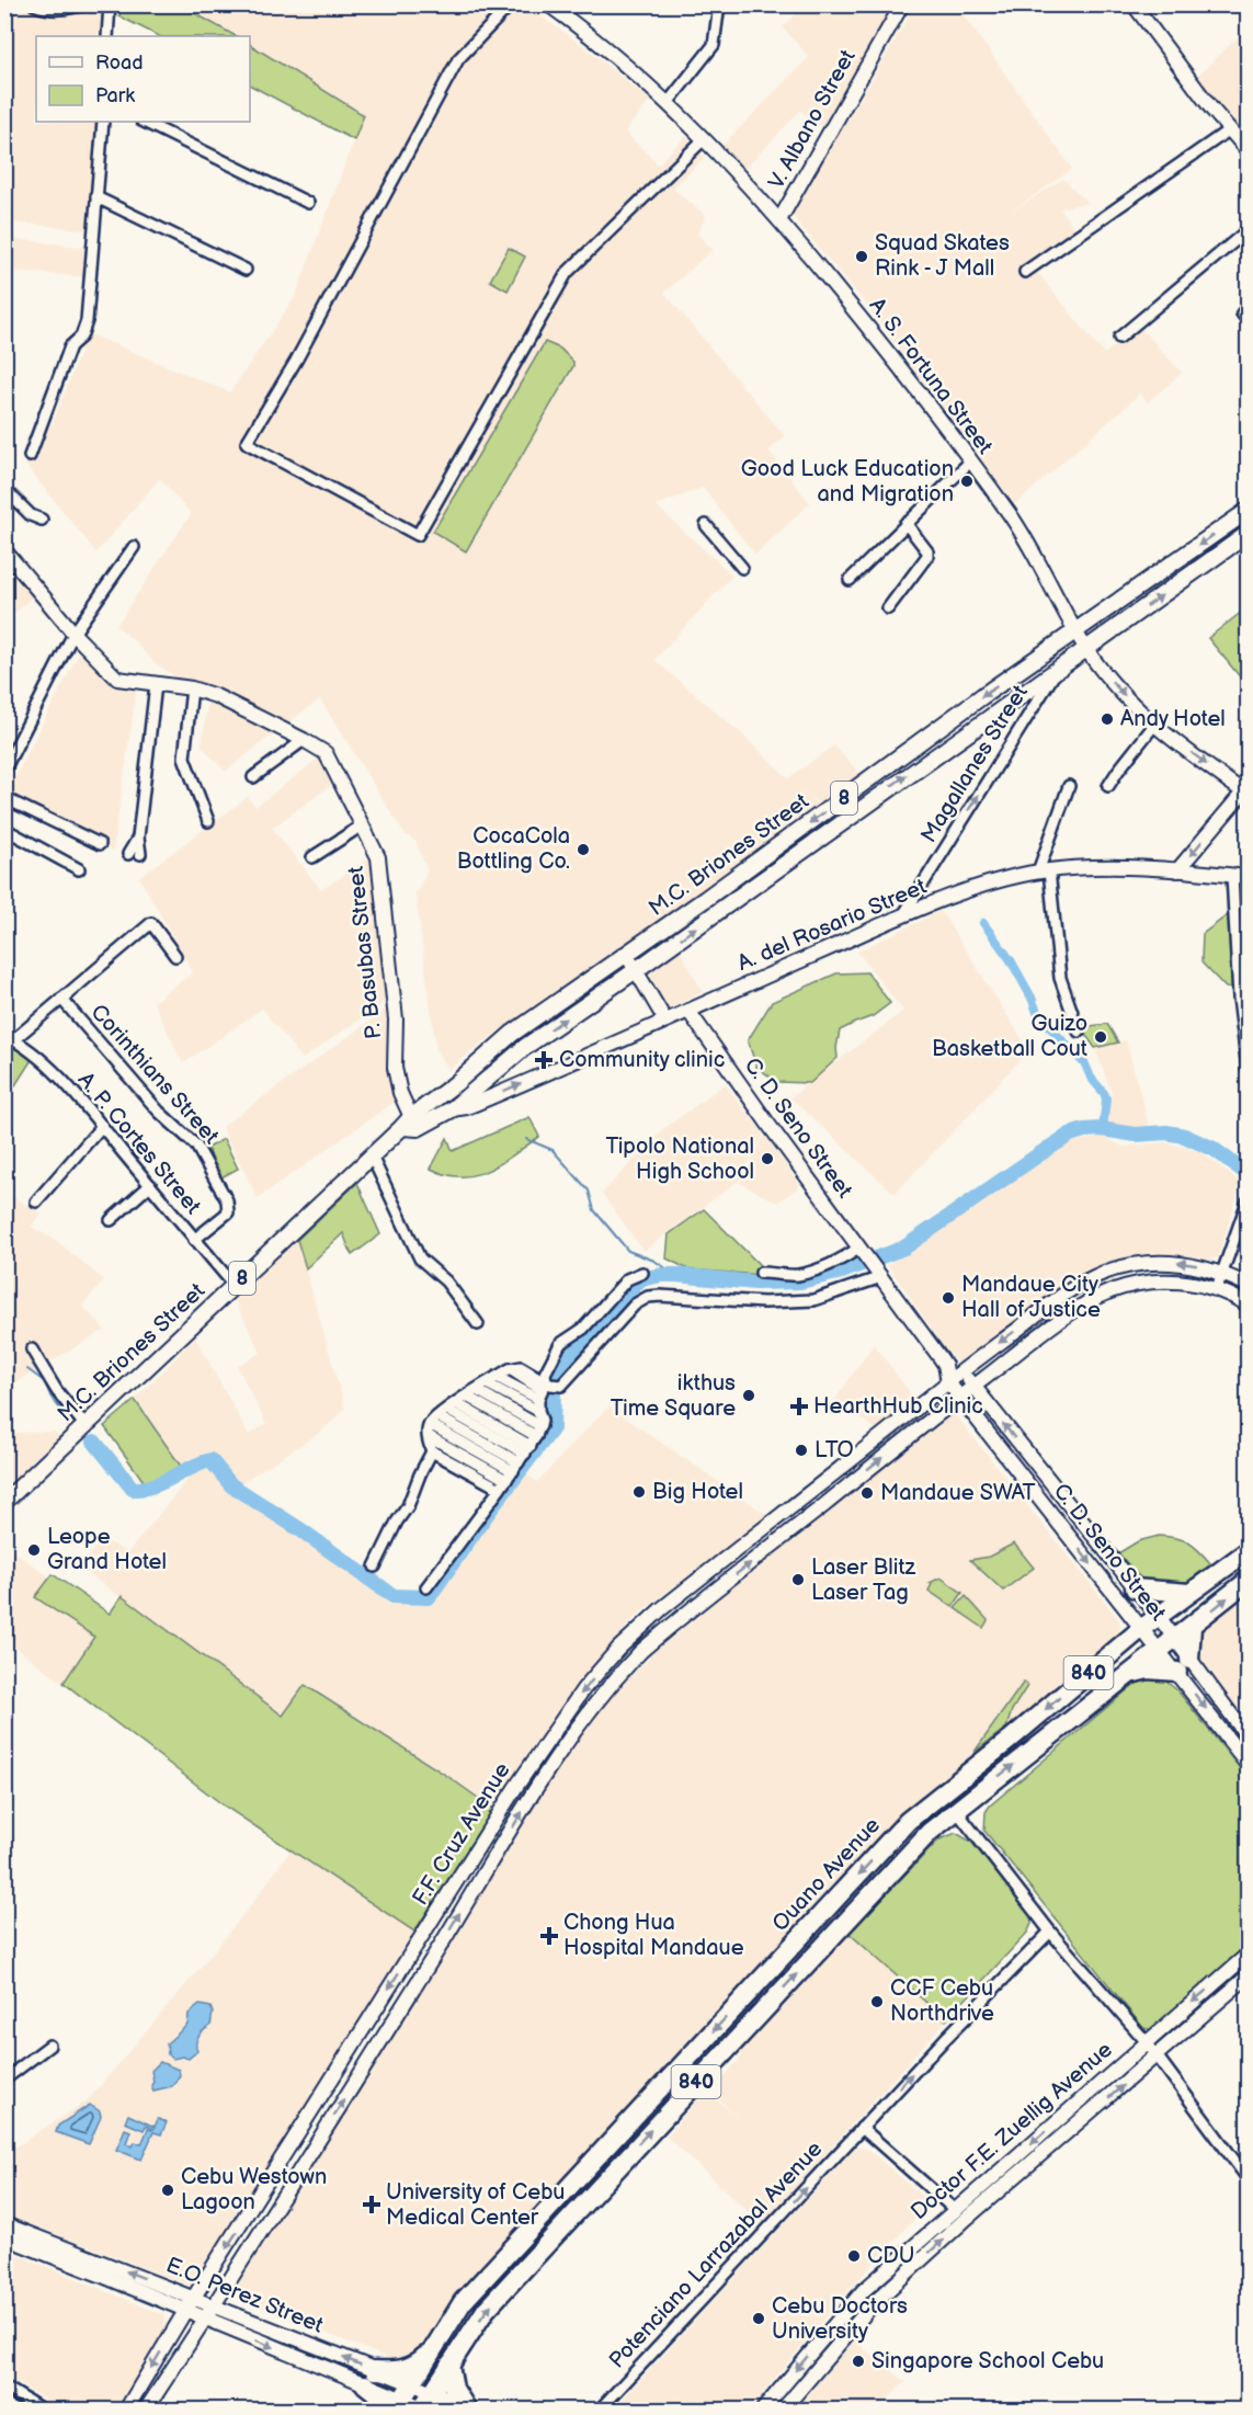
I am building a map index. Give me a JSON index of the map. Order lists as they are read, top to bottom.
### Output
{
  "streets": {
    "highway": ["840", "Ouano Avenue"],
    "main road": ["8", "M.C. Briones Street"],
    "street": [
      "V. Albano Street",
      "A. S. Fortuna Street",
      "Magallanes Street",
      "A. del Rosario Street",
      "P. Basubas Street",
      "Corinthians Street",
      "C. D. Seno Street",
      "A. P. Cortes Street",
      "F.F. Cruz Avenue",
      "Doctor F.E. Zuellig Avenue",
      "Potenciano Larrazabal Avenue",
      "E.O. Perez Street"
    ]
  },
  "crossings": [
    ["V. Albano Street", "A. S. Fortuna Street"],
    ["A. S. Fortuna Street", "M.C. Briones Street"],
    ["Magallanes Street", "M.C. Briones Street"],
    ["Magallanes Street", "A. del Rosario Street"],
    ["M.C. Briones Street", "A. del Rosario Street"],
    ["M.C. Briones Street", "P. Basubas Street"],
    ["M.C. Briones Street", "A. P. Cortes Street"],
    ["A. del Rosario Street", "C. D. Seno Street"],
    ["Corinthians Street", "A. P. Cortes Street"],
    ["C. D. Seno Street", "840"],
    ["C. D. Seno Street", "F.F. Cruz Avenue"],
    ["C. D. Seno Street", "Ouano Avenue"],
    ["840", "E.O. Perez Street"],
    ["F.F. Cruz Avenue", "E.O. Perez Street"],
    ["Ouano Avenue", "E.O. Perez Street"]
  ],
  "one_way": ["Magallanes Street", "Potenciano Larrazabal Avenue"],
  "places": {
    "other": [
      "Squad Skates Rink - J Mall",
      "Good Luck Education and Migration",
      "Andy Hotel",
      "CocaCola Bottling Co.",
      "Guizo Basketball Cout",
      "Tipolo National High School",
      "Mandaue City Hall of Justice",
      "ikthus Time Square",
      "LTO",
      "Big Hotel",
      "Mandaue SWAT",
      "Leope Grand Hotel",
      "Laser Blitz Laser Tag",
      "CCF Cebu Northdrive",
      "Cebu Westown Lagoon",
      "CDU",
      "Cebu Doctors University",
      "Singapore School Cebu"
    ],
    "health": [
      "Community clinic",
      "HearthHub Clinic",
      "Chong Hua Hospital Mandaue",
      "University of Cebu Medical Center"
    ]
  },
  "legend": ["Road", "Park"]
}
